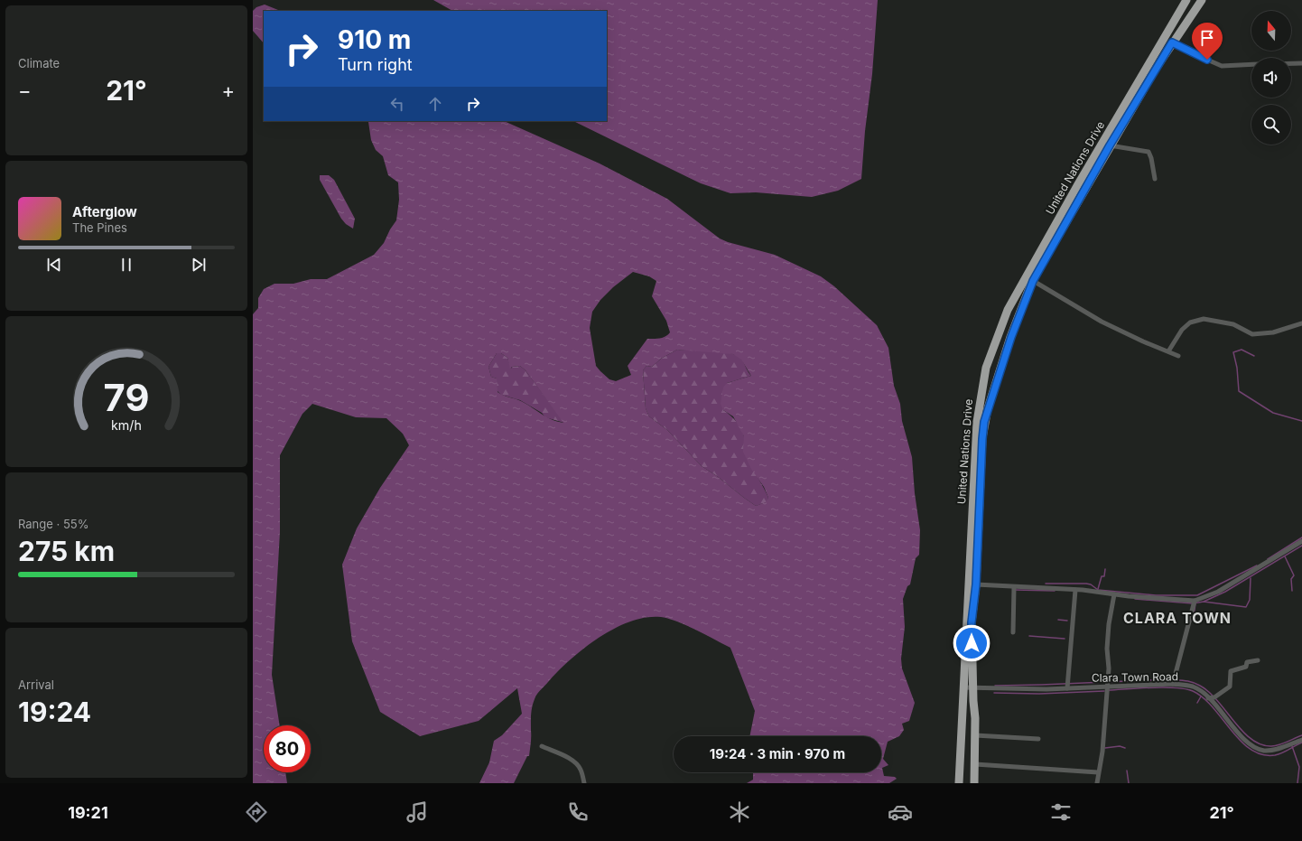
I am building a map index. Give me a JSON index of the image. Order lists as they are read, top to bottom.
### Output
{
  "streets": {
    "highway": ["United Nations Drive"],
    "street": ["Clara Town Road"]
  },
  "crossings": [
    ["United Nations Drive", "Clara Town Road"]
  ],
  "districts": ["CLARA TOWN"],
  "north": "top",
  "page": {
    "tile": [
      "Climate",
      ["Range · 55%", "275 km"],
      ["Arrival", "19:24"]
    ],
    "turn": ["910 m", "Turn right"],
    "heat": ["−", "21°", "+"],
    "song": ["Afterglow", "The Pines"],
    "limit": "80",
    "trip": "19:24 · 3 min · 970 m",
    "tabs": ["19:21", "21°"],
    "gauge": ["79", "km/h"]
  }
}
